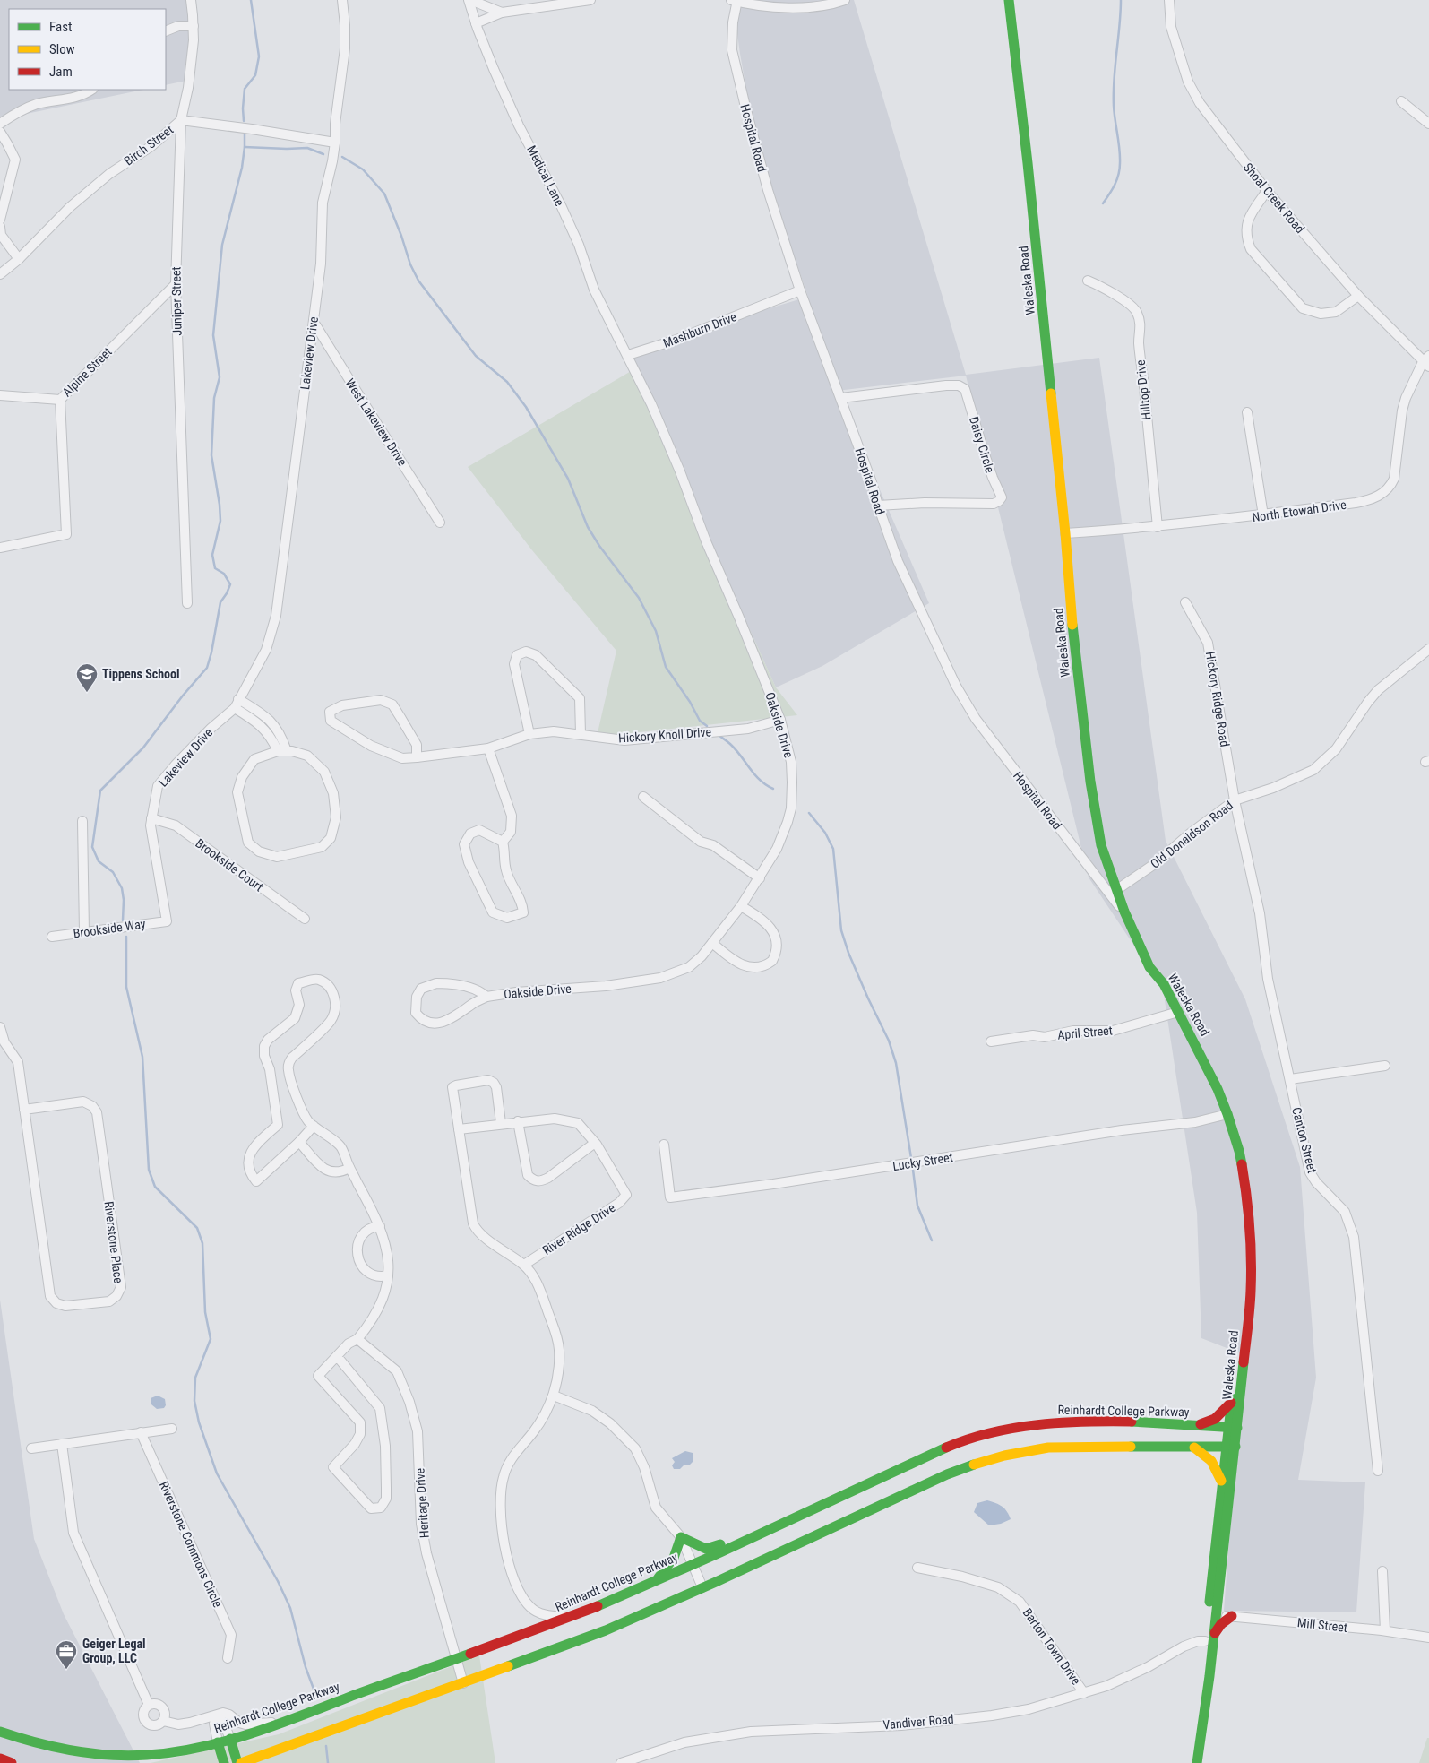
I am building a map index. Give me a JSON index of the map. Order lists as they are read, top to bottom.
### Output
{
  "streets": {
    "street": [
      "Hospital Road",
      "Birch Street",
      "Medical Lane",
      "Shoal Creek Road",
      "Waleska Road",
      "Juniper Street",
      "Mashburn Drive",
      "Lakeview Drive",
      "Alpine Street",
      "Hilltop Drive",
      "West Lakeview Drive",
      "Daisy Circle",
      "North Etowah Drive",
      "Hickory Ridge Road",
      "Oakside Drive",
      "Hickory Knoll Drive",
      "Old Donaldson Road",
      "Brookside Court",
      "Brookside Way",
      "April Street",
      "Canton Street",
      "Lucky Street",
      "River Ridge Drive",
      "Riverstone Place",
      "Reinhardt College Parkway",
      "Heritage Drive",
      "Riverstone Commons Circle",
      "Mill Street",
      "Barton Town Drive",
      "Vandiver Road"
    ]
  },
  "crossings": [
    ["Hospital Road", "Waleska Road"],
    ["Hospital Road", "Mashburn Drive"],
    ["Hospital Road", "Daisy Circle"],
    ["Birch Street", "Juniper Street"],
    ["Birch Street", "Lakeview Drive"],
    ["Medical Lane", "Mashburn Drive"],
    ["Medical Lane", "Oakside Drive"],
    ["Shoal Creek Road", "North Etowah Drive"],
    ["Waleska Road", "North Etowah Drive"],
    ["Waleska Road", "Old Donaldson Road"],
    ["Waleska Road", "April Street"],
    ["Waleska Road", "Lucky Street"],
    ["Waleska Road", "Reinhardt College Parkway"],
    ["Juniper Street", "Alpine Street"],
    ["Mashburn Drive", "Oakside Drive"],
    ["Lakeview Drive", "West Lakeview Drive"],
    ["Lakeview Drive", "Brookside Court"],
    ["Lakeview Drive", "Brookside Way"],
    ["Hilltop Drive", "North Etowah Drive"],
    ["Hickory Ridge Road", "Old Donaldson Road"],
    ["Hickory Ridge Road", "Canton Street"],
    ["Oakside Drive", "Hickory Knoll Drive"],
    ["Old Donaldson Road", "Canton Street"],
    ["Reinhardt College Parkway", "Heritage Drive"],
    ["Barton Town Drive", "Vandiver Road"]
  ],
  "places": {
    "school or university": ["Tippens School"],
    "office": ["Geiger Legal Group, LLC"]
  },
  "legend": ["Fast", "Slow", "Jam"]
}
